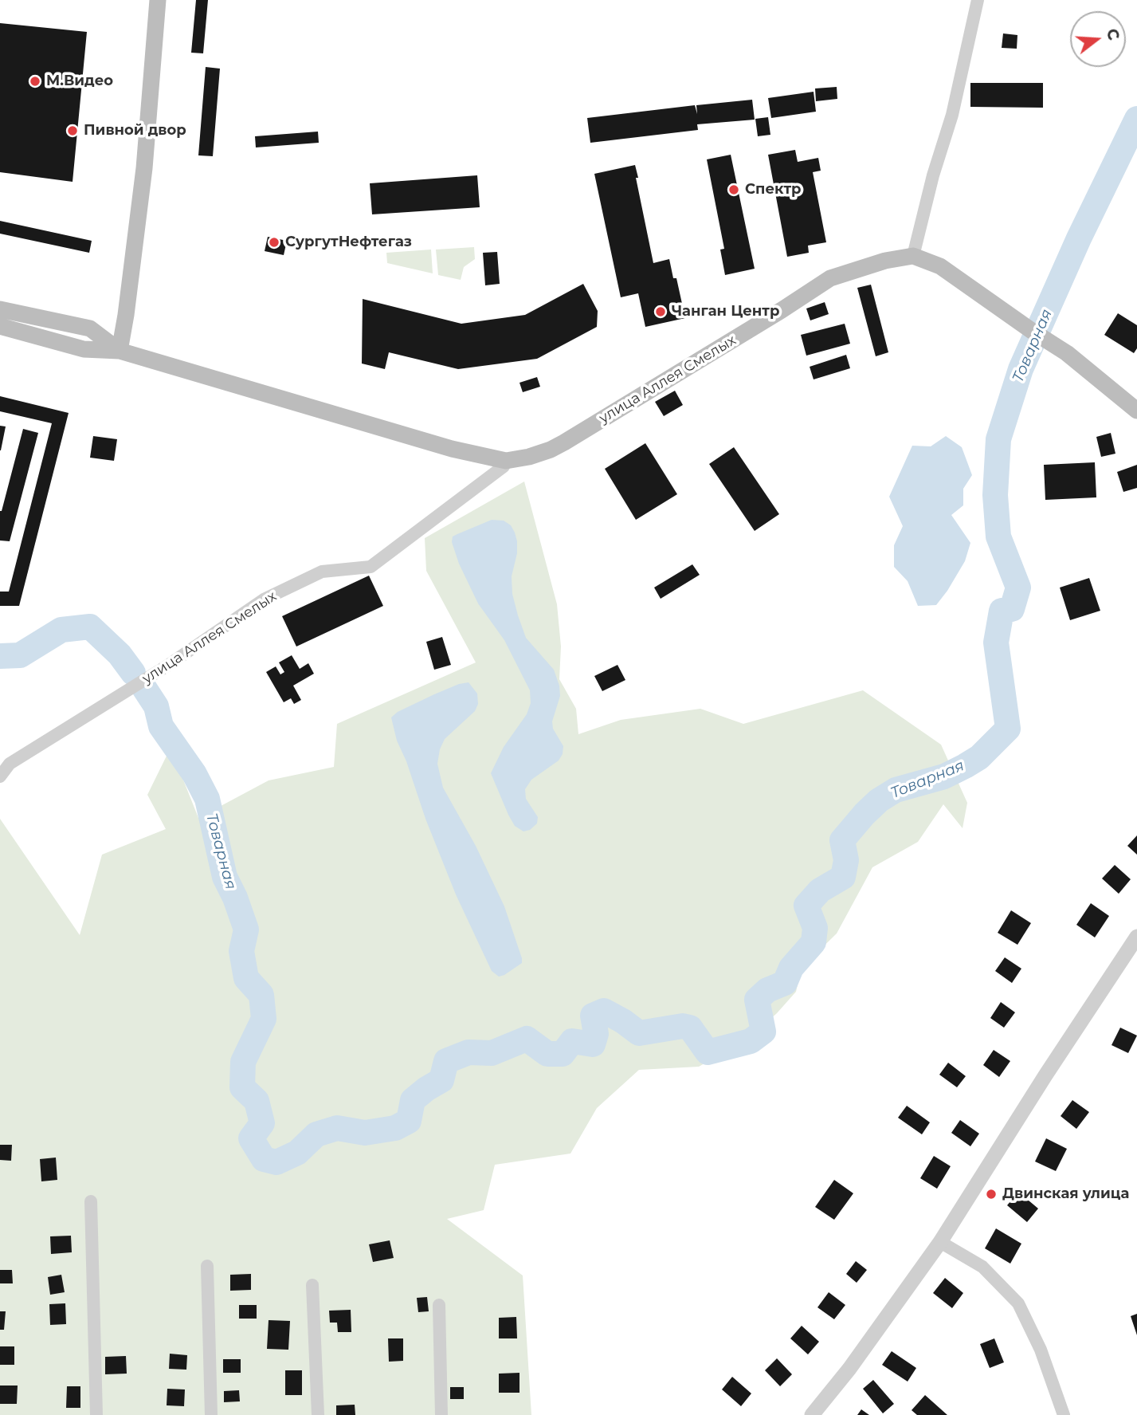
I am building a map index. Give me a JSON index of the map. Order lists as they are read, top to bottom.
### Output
{
  "streets": {
    "main road": ["улица Аллея Смелых"]
  },
  "water": ["Товарная"],
  "places": [
    "M.Видео",
    "Пивной двор",
    "Спектр",
    "СургутНефтегаз",
    "Чанган Центр",
    "Двинская улица"
  ],
  "north": "right"
}
